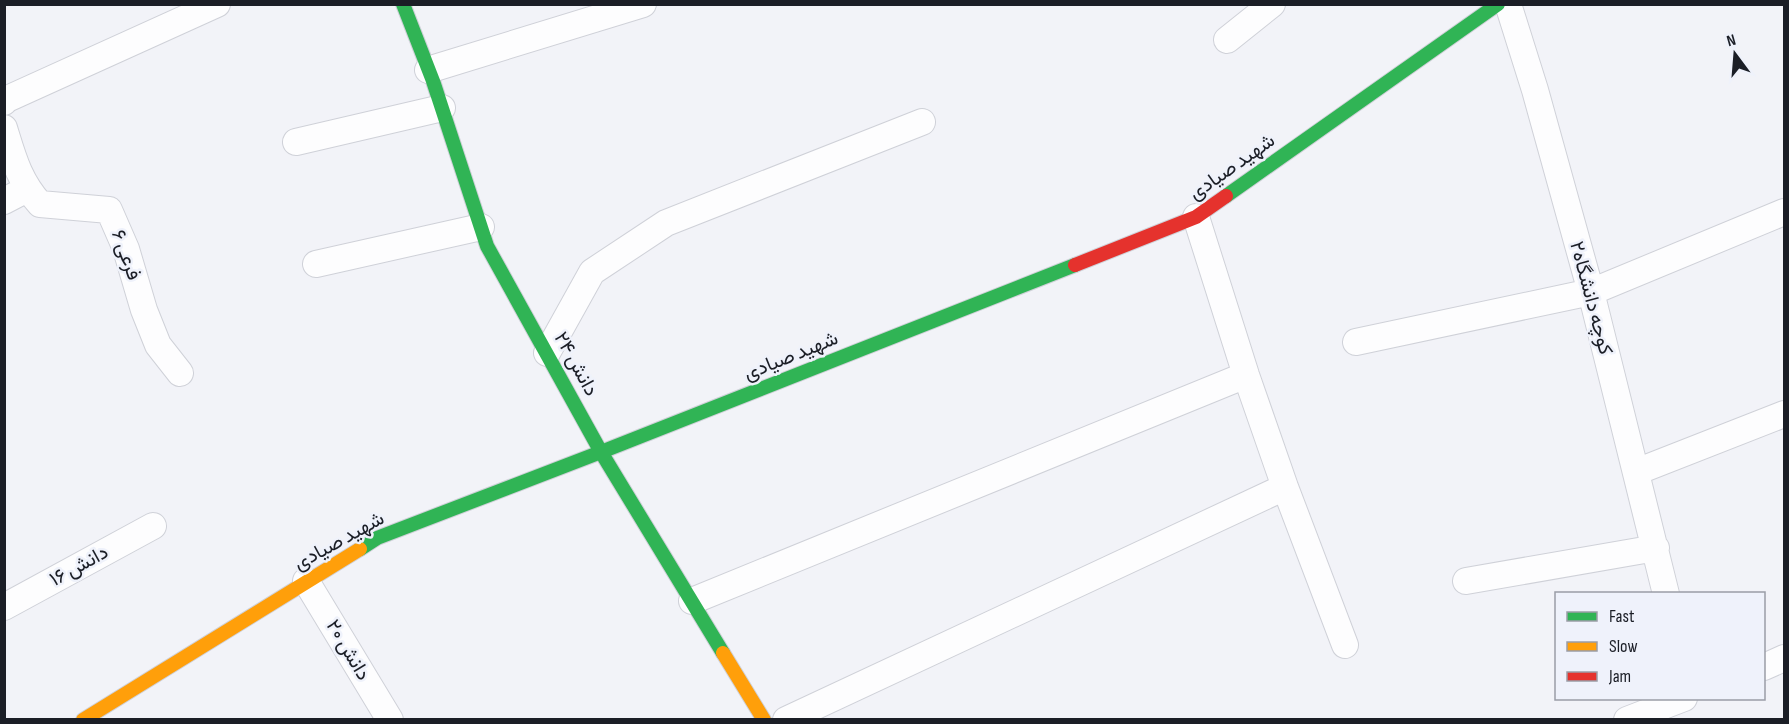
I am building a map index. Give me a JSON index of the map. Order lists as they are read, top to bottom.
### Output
{
  "streets": {
    "street": [
      "شهید صیادی",
      "فرعی ۶",
      "کوچه دانشگاه۲",
      "دانش ۲۴",
      "دانش ۱۶",
      "دانش ۲۰"
    ]
  },
  "crossings": [
    ["شهید صیادی", "دانش ۲۴"],
    ["شهید صیادی", "دانش ۲۰"]
  ],
  "legend": ["Fast", "Slow", "Jam"],
  "north": "top"
}
